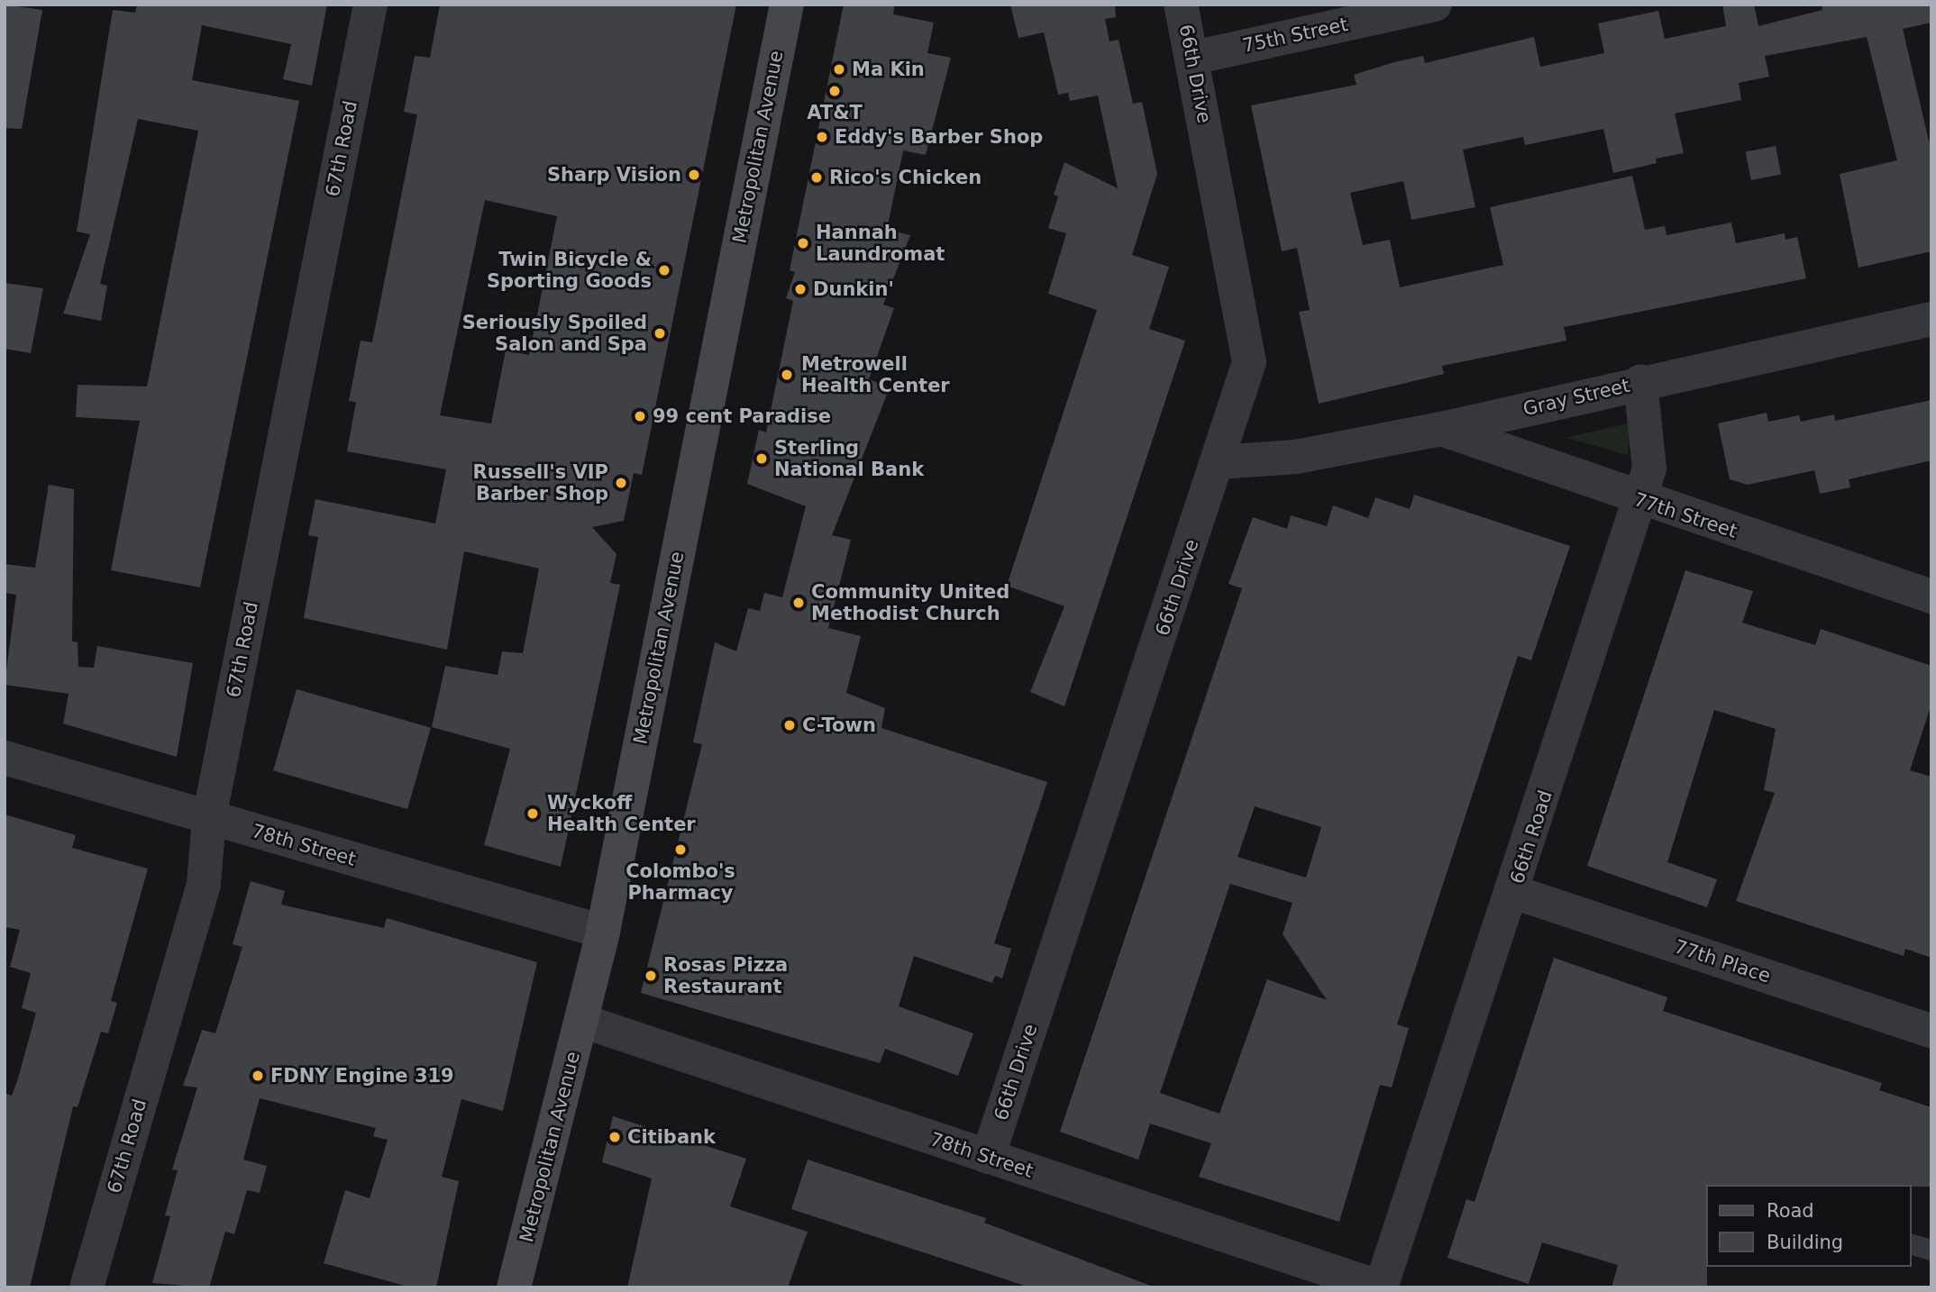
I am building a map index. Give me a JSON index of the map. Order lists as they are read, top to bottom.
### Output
{
  "streets": {
    "main road": ["Metropolitan Avenue"],
    "street": [
      "75th Street",
      "66th Drive",
      "67th Road",
      "Gray Street",
      "77th Street",
      "66th Road",
      "78th Street",
      "77th Place"
    ]
  },
  "crossings": [
    ["75th Street", "66th Drive"],
    ["66th Drive", "Gray Street"],
    ["66th Drive", "78th Street"],
    ["Metropolitan Avenue", "78th Street"],
    ["67th Road", "78th Street"],
    ["Gray Street", "77th Street"],
    ["Gray Street", "66th Road"],
    ["77th Street", "66th Road"],
    ["66th Road", "78th Street"],
    ["66th Road", "77th Place"]
  ],
  "places": [
    "Ma Kin",
    "AT&T",
    "Eddy's Barber Shop",
    "Sharp Vision",
    "Rico's Chicken",
    "Hannah Laundromat",
    "Twin Bicycle & Sporting Goods",
    "Dunkin'",
    "Seriously Spoiled Salon and Spa",
    "Metrowell Health Center",
    "99 cent Paradise",
    "Sterling National Bank",
    "Russell's VIP Barber Shop",
    "Community United Methodist Church",
    "C-Town",
    "Wyckoff Health Center",
    "Colombo's Pharmacy",
    "Rosas Pizza Restaurant",
    "FDNY Engine 319",
    "Citibank"
  ],
  "legend": ["Road", "Building"]
}
